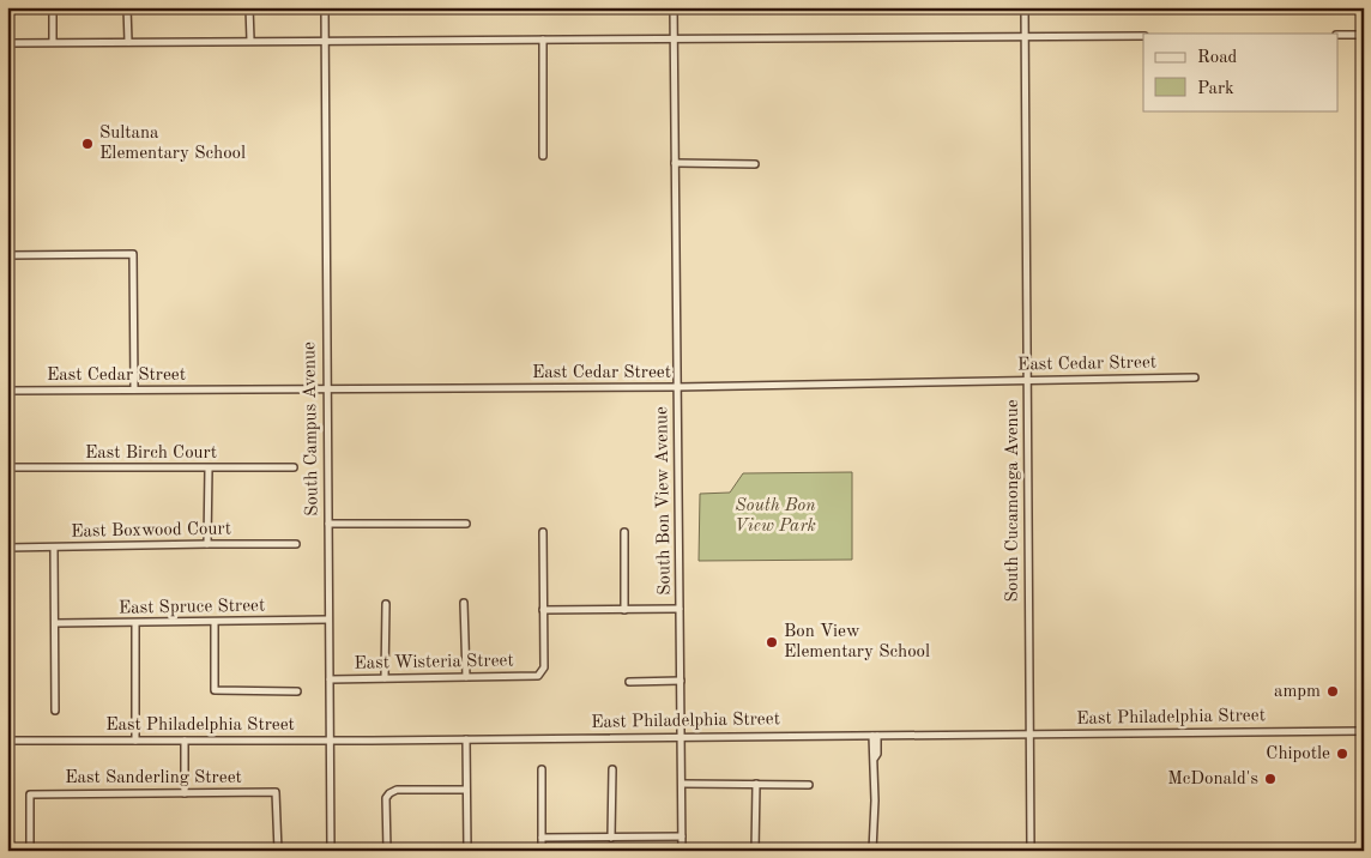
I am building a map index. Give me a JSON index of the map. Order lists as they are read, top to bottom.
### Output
{
  "streets": {
    "street": [
      "East Cedar Street",
      "South Campus Avenue",
      "East Birch Court",
      "South Bon View Avenue",
      "South Cucamonga Avenue",
      "East Boxwood Court",
      "East Spruce Street",
      "East Wisteria Street",
      "East Philadelphia Street",
      "East Sanderling Street"
    ]
  },
  "crossings": [
    ["East Cedar Street", "South Campus Avenue"],
    ["East Cedar Street", "South Bon View Avenue"],
    ["East Cedar Street", "South Cucamonga Avenue"],
    ["South Campus Avenue", "East Spruce Street"],
    ["South Campus Avenue", "East Wisteria Street"],
    ["South Campus Avenue", "East Philadelphia Street"],
    ["South Bon View Avenue", "East Philadelphia Street"],
    ["South Cucamonga Avenue", "East Philadelphia Street"]
  ],
  "parks": ["South Bon View Park"],
  "places": [
    "Sultana Elementary School",
    "Bon View Elementary School",
    "ampm",
    "Chipotle",
    "McDonald's"
  ],
  "legend": ["Road", "Park"]
}
